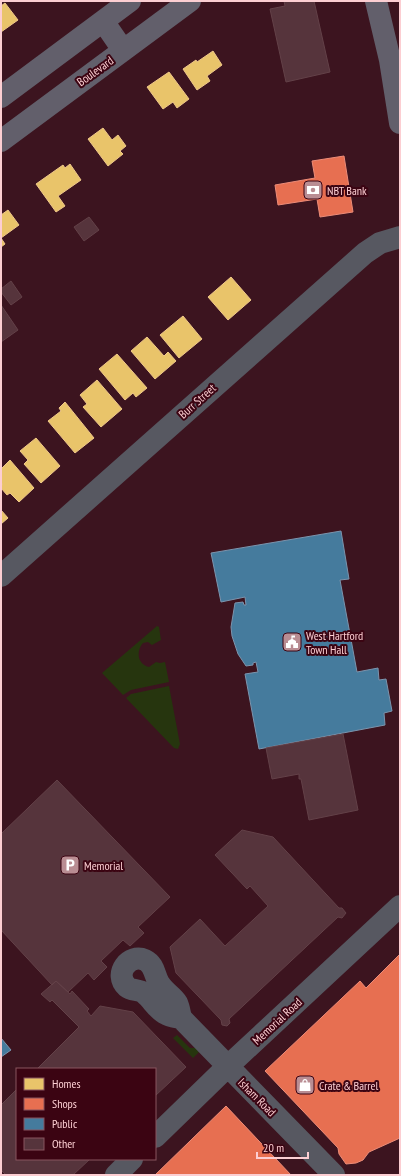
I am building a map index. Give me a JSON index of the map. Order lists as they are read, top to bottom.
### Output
{
  "streets": {
    "main road": ["Boulevard"],
    "street": ["Burr Street", "Memorial Road", "Isham Road"]
  },
  "crossings": [
    ["Memorial Road", "Isham Road"]
  ],
  "places": {
    "bank": ["NBT Bank"],
    "public building": ["West Hartford Town Hall"],
    "parking": ["Memorial"],
    "shop": ["Crate & Barrel"]
  },
  "legend": [
    "Homes",
    "Shops",
    "Public",
    "Other"
  ],
  "scale_bar": "20 m"
}
